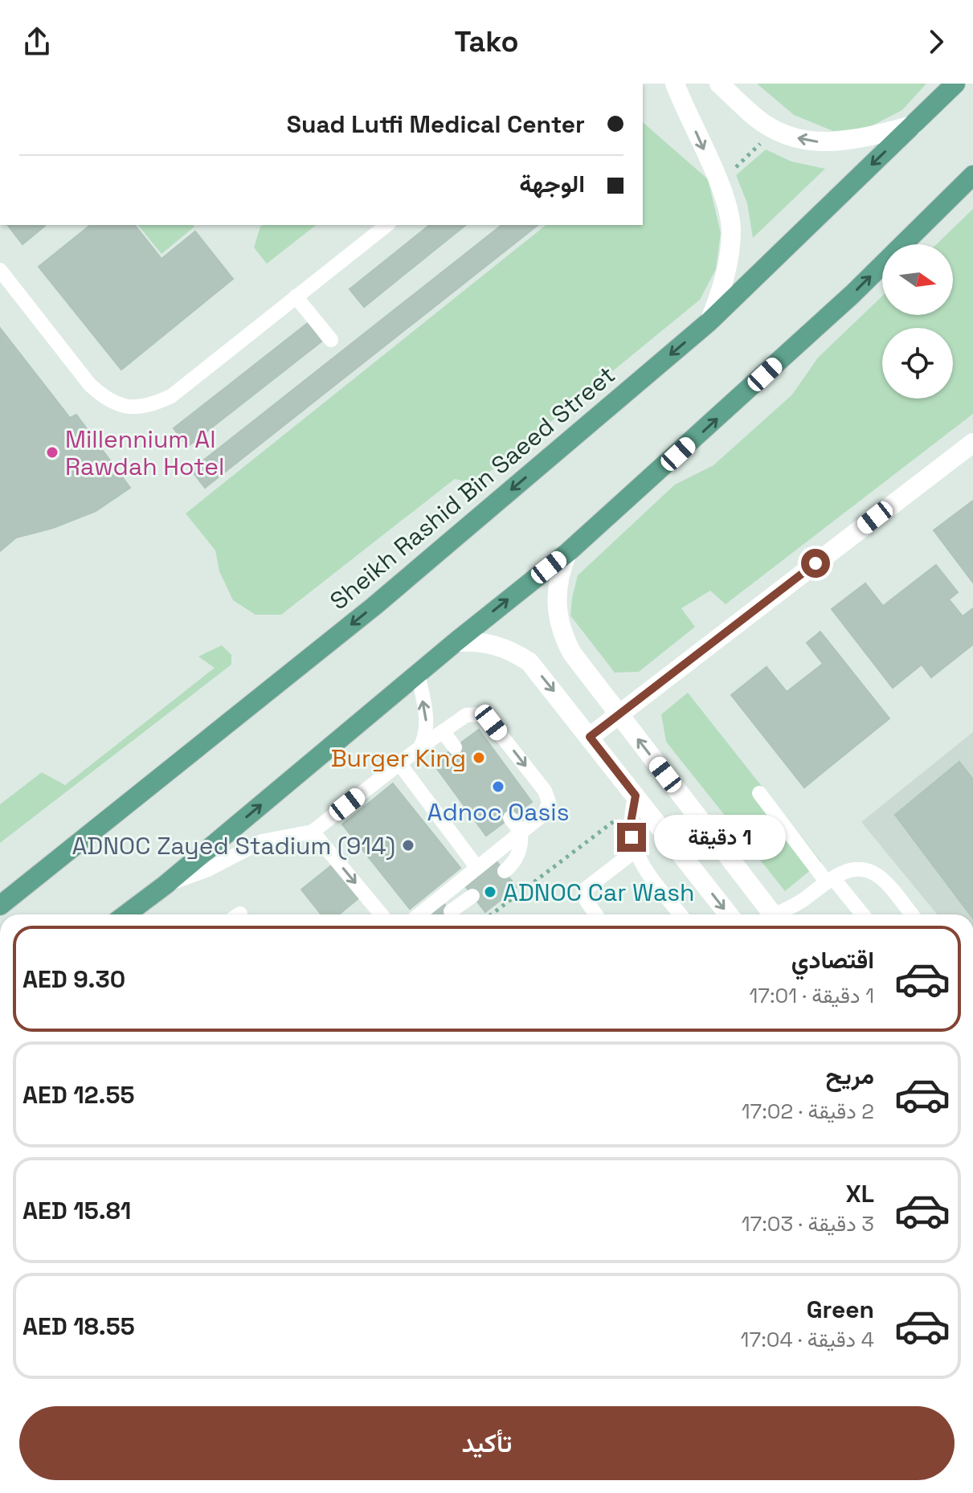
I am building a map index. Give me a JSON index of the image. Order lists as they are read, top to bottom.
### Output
{
  "streets": {
    "main road": ["Sheikh Rashid Bin Saeed Street"]
  },
  "places": [
    "Millennium Al Rawdah Hotel",
    "Burger King",
    "Adnoc Oasis",
    "ADNOC Zayed Stadium (914)",
    "ADNOC Car Wash"
  ],
  "north": "right",
  "page": {
    "header": "Tako",
    "banner": ["Suad Lutfi Medical Center", "الوجهة"],
    "bubble": "1 دقيقة",
    "list": [
      {
        "name": "اقتصادي",
        "note": "1 دقيقة · 17:01",
        "value": "AED 9.30"
      },
      {
        "name": "مريح",
        "note": "2 دقيقة · 17:02",
        "value": "AED 12.55"
      },
      {
        "name": "XL",
        "note": "3 دقيقة · 17:03",
        "value": "AED 15.81"
      },
      {
        "name": "Green",
        "note": "4 دقيقة · 17:04",
        "value": "AED 18.55"
      }
    ],
    "buttons": "تأكيد"
  }
}
